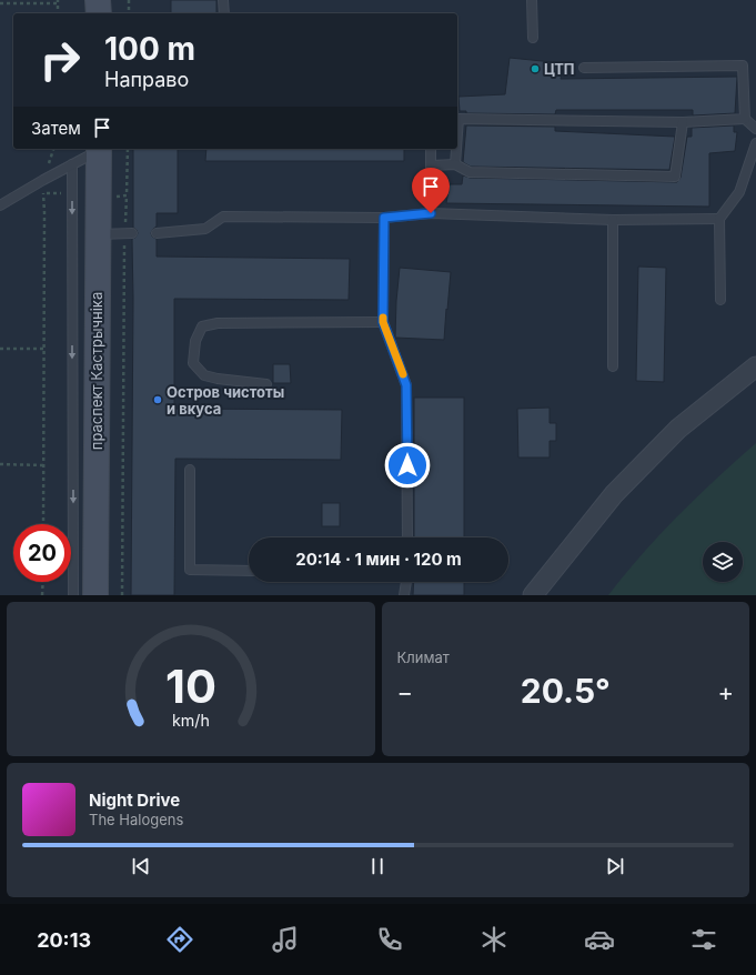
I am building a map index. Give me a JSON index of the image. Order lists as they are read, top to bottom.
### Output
{
  "streets": {
    "main road": ["праспект Кастрычніка"]
  },
  "places": ["ЦТП", "Остров чистоты и вкуса"],
  "page": {
    "turn": ["100 m", "Направо"],
    "then": "Затем",
    "limit": "20",
    "trip": "20:14 · 1 мин · 120 m",
    "tile": "Климат",
    "heat": ["−", "20.5°", "+"],
    "song": ["Night Drive", "The Halogens"],
    "tabs": "20:13",
    "gauge": ["10", "km/h"]
  }
}
